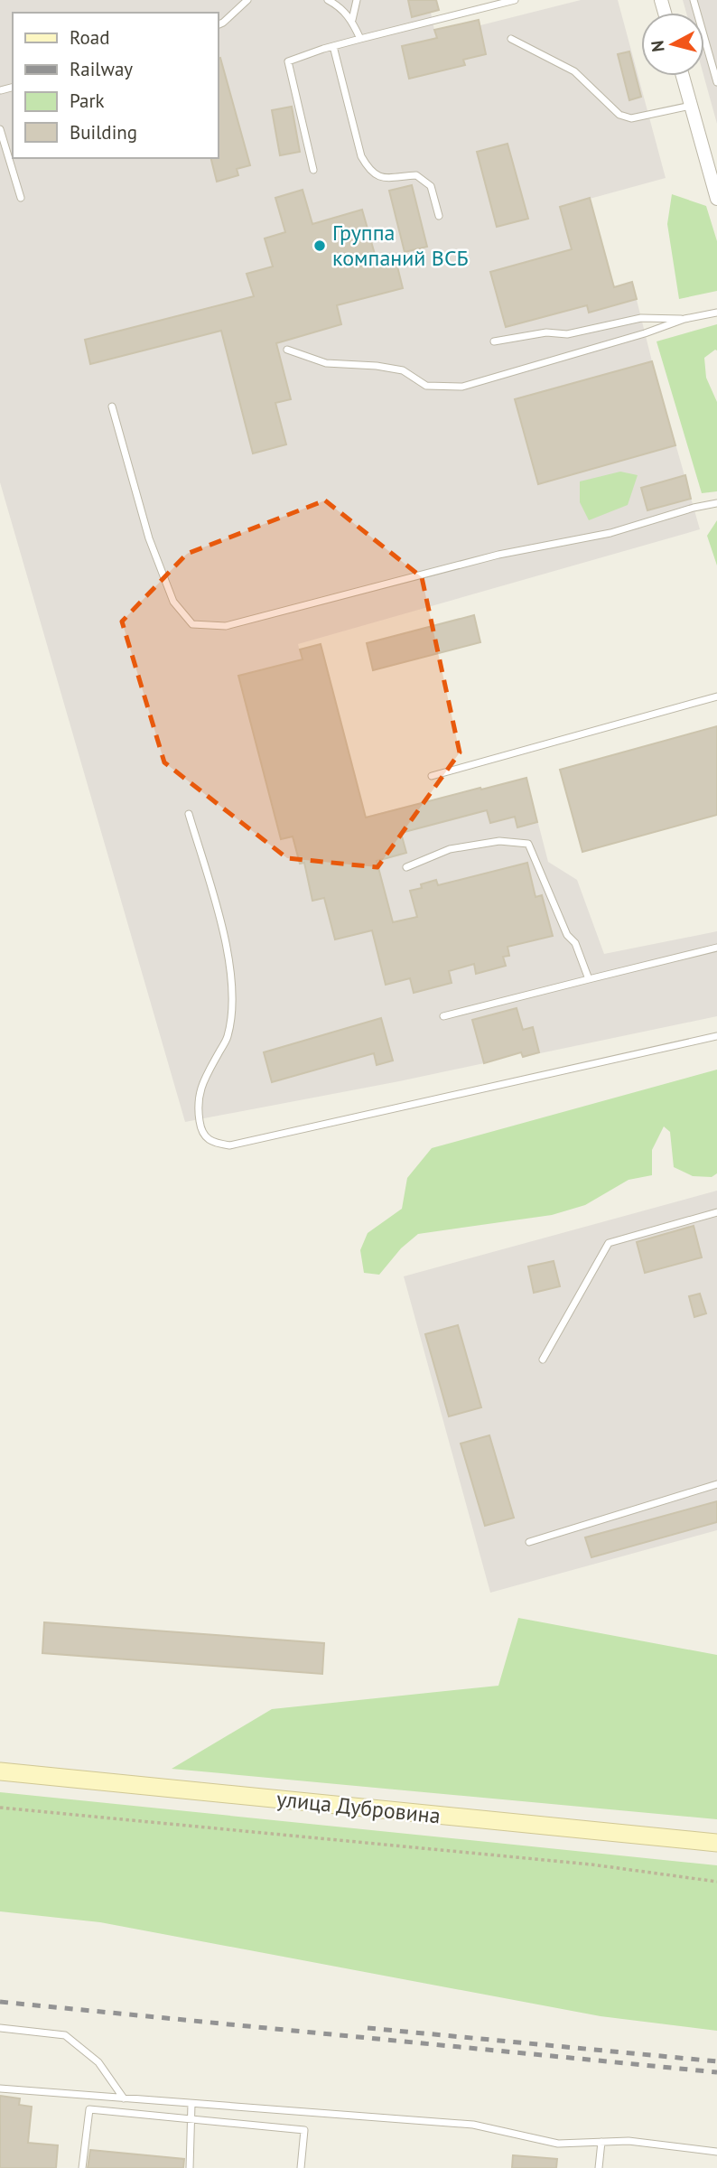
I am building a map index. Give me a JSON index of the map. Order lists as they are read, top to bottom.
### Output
{
  "streets": {
    "main road": ["улица Дубровина"]
  },
  "places": ["Группа компаний ВСБ"],
  "legend": [
    "Road",
    "Railway",
    "Park",
    "Building"
  ],
  "north": "left"
}
